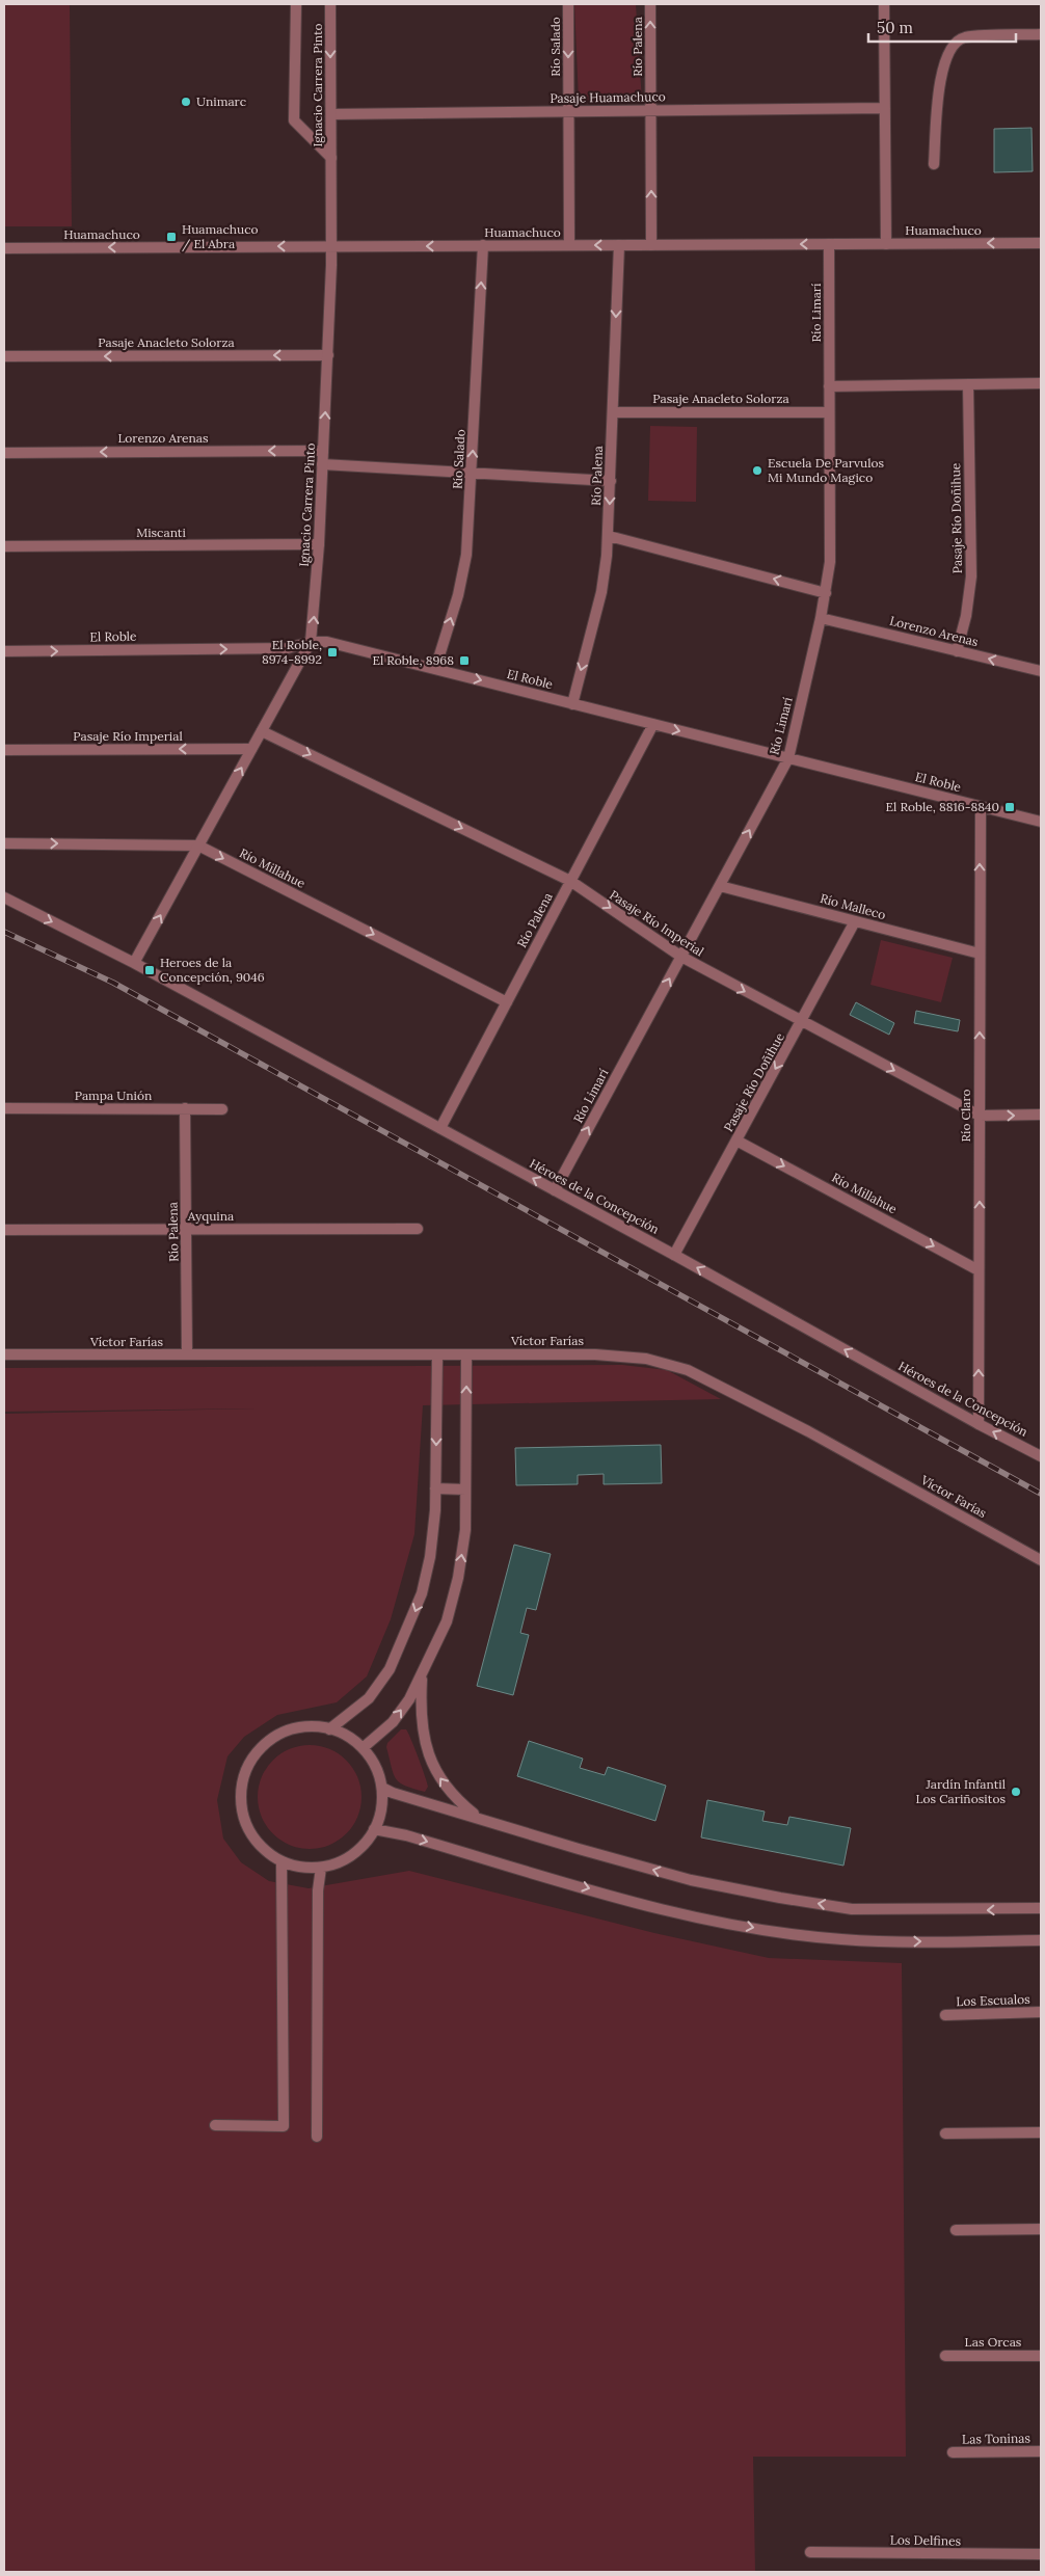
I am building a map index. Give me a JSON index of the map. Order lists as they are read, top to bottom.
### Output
{
  "streets": {
    "street": [
      "Río Salado",
      "Río Palena",
      "Ignacio Carrera Pinto",
      "Pasaje Huamachuco",
      "Huamachuco",
      "Río Limarí",
      "Pasaje Anacleto Solorza",
      "Lorenzo Arenas",
      "Pasaje Río Doñihue",
      "Miscanti",
      "El Roble",
      "Pasaje Río Imperial",
      "Río Millahue",
      "Río Malleco",
      "Pampa Unión",
      "Río Claro",
      "Héroes de la Concepción",
      "Ayquina",
      "Víctor Farías",
      "Los Escualos",
      "Las Orcas",
      "Las Toninas",
      "Los Delfines"
    ]
  },
  "crossings": [
    ["Río Salado", "Pasaje Huamachuco"],
    ["Río Salado", "Huamachuco"],
    ["Río Salado", "El Roble"],
    ["Río Palena", "Pasaje Huamachuco"],
    ["Río Palena", "Huamachuco"],
    ["Río Palena", "Pasaje Anacleto Solorza"],
    ["Río Palena", "El Roble"],
    ["Río Palena", "Pasaje Río Imperial"],
    ["Río Palena", "Río Millahue"],
    ["Río Palena", "Pampa Unión"],
    ["Río Palena", "Héroes de la Concepción"],
    ["Río Palena", "Ayquina"],
    ["Río Palena", "Víctor Farías"],
    ["Ignacio Carrera Pinto", "Pasaje Huamachuco"],
    ["Ignacio Carrera Pinto", "Huamachuco"],
    ["Ignacio Carrera Pinto", "Pasaje Anacleto Solorza"],
    ["Ignacio Carrera Pinto", "Lorenzo Arenas"],
    ["Ignacio Carrera Pinto", "Miscanti"],
    ["Ignacio Carrera Pinto", "El Roble"],
    ["Ignacio Carrera Pinto", "Pasaje Río Imperial"],
    ["Ignacio Carrera Pinto", "Río Millahue"],
    ["Ignacio Carrera Pinto", "Héroes de la Concepción"],
    ["Huamachuco", "Río Limarí"],
    ["Río Limarí", "Pasaje Anacleto Solorza"],
    ["Río Limarí", "Lorenzo Arenas"],
    ["Río Limarí", "El Roble"],
    ["Río Limarí", "Pasaje Río Imperial"],
    ["Río Limarí", "Río Malleco"],
    ["Río Limarí", "Héroes de la Concepción"],
    ["Lorenzo Arenas", "Pasaje Río Doñihue"],
    ["Pasaje Río Doñihue", "Pasaje Río Imperial"],
    ["Pasaje Río Doñihue", "Río Millahue"],
    ["Pasaje Río Doñihue", "Río Malleco"],
    ["Pasaje Río Doñihue", "Héroes de la Concepción"],
    ["El Roble", "Río Claro"],
    ["Pasaje Río Imperial", "Río Claro"],
    ["Río Millahue", "Río Claro"],
    ["Río Malleco", "Río Claro"],
    ["Río Claro", "Héroes de la Concepción"]
  ],
  "one_way": [
    "Huamachuco",
    "Río Limarí",
    "Pasaje Anacleto Solorza",
    "Lorenzo Arenas",
    "El Roble",
    "Río Millahue",
    "Río Claro"
  ],
  "places": {
    "other": ["Unimarc", "Escuela De Parvulos Mi Mundo Magico", "Jardín Infantil Los Cariñositos"],
    "transit": [
      "Huamachuco / El Abra",
      "El Roble, 8974-8992",
      "El Roble, 8968",
      "El Roble, 8816-8840",
      "Heroes de la Concepción, 9046"
    ]
  },
  "scale_bar": "50 m"
}
